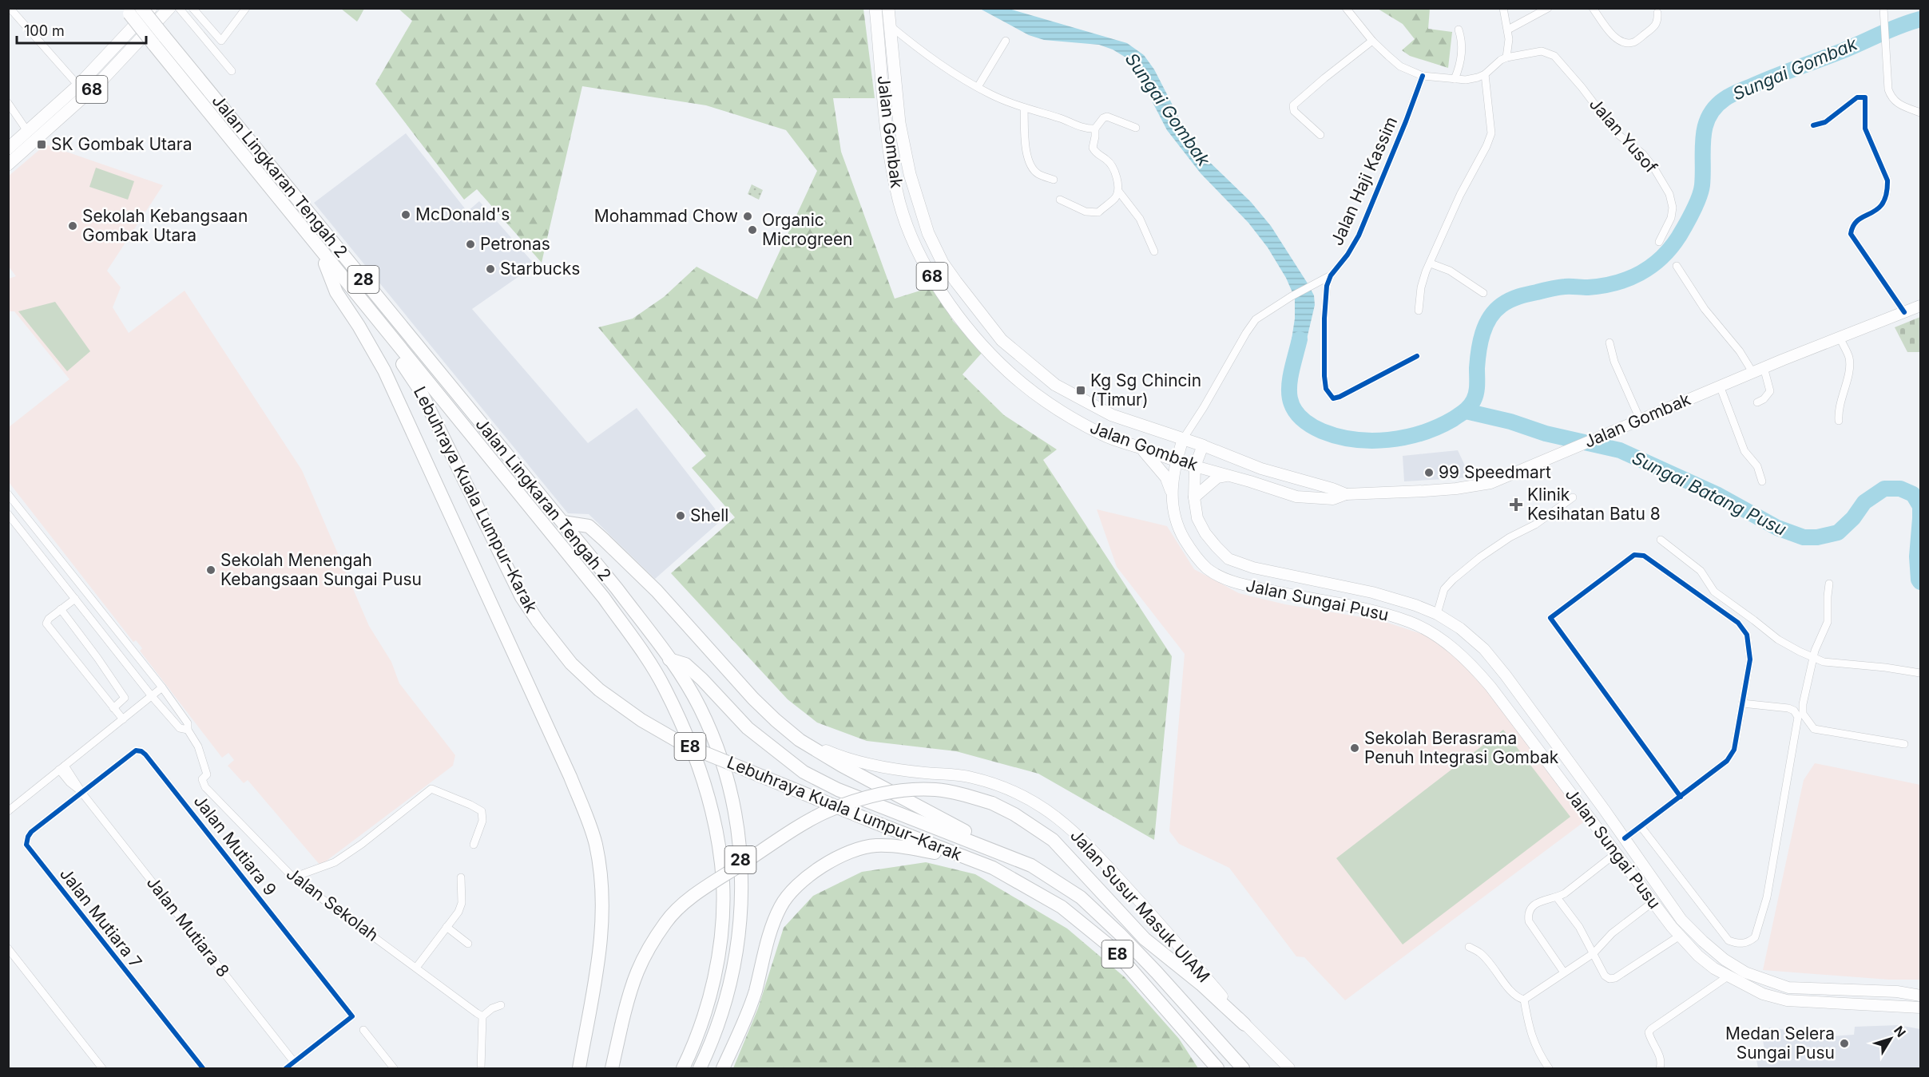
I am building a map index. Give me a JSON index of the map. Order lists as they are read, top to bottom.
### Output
{
  "streets": {
    "highway": [
      "Jalan Lingkaran Tengah 2",
      "28",
      "Lebuhraya Kuala Lumpur–Karak",
      "E8"
    ],
    "main road": [
      "68",
      "Jalan Gombak",
      "Jalan Sungai Pusu",
      "Jalan Susur Masuk UIAM"
    ],
    "street": [
      "Jalan Yusof",
      "Jalan Haji Kassim",
      "Jalan Mutiara 9",
      "Jalan Sekolah",
      "Jalan Mutiara 7",
      "Jalan Mutiara 8"
    ]
  },
  "crossings": [
    ["Jalan Gombak", "Jalan Sungai Pusu"],
    ["Jalan Yusof", "Jalan Haji Kassim"],
    ["Jalan Lingkaran Tengah 2", "Lebuhraya Kuala Lumpur–Karak"],
    ["Jalan Mutiara 9", "Jalan Mutiara 7"],
    ["Jalan Mutiara 9", "Jalan Mutiara 8"],
    ["Jalan Mutiara 7", "Jalan Mutiara 8"]
  ],
  "water": ["Sungai Gombak", "Sungai Batang Pusu"],
  "places": {
    "transit": ["SK Gombak Utara", "Kg Sg Chincin (Timur)"],
    "other": [
      "McDonald's",
      "Mohammad Chow",
      "Sekolah Kebangsaan Gombak Utara",
      "Organic Microgreen",
      "Petronas",
      "Starbucks",
      "99 Speedmart",
      "Shell",
      "Sekolah Menengah Kebangsaan Sungai Pusu",
      "Sekolah Berasrama Penuh Integrasi Gombak",
      "Medan Selera Sungai Pusu"
    ],
    "health": ["Klinik Kesihatan Batu 8"]
  },
  "scale_bar": "100 m",
  "north": "top right"
}
